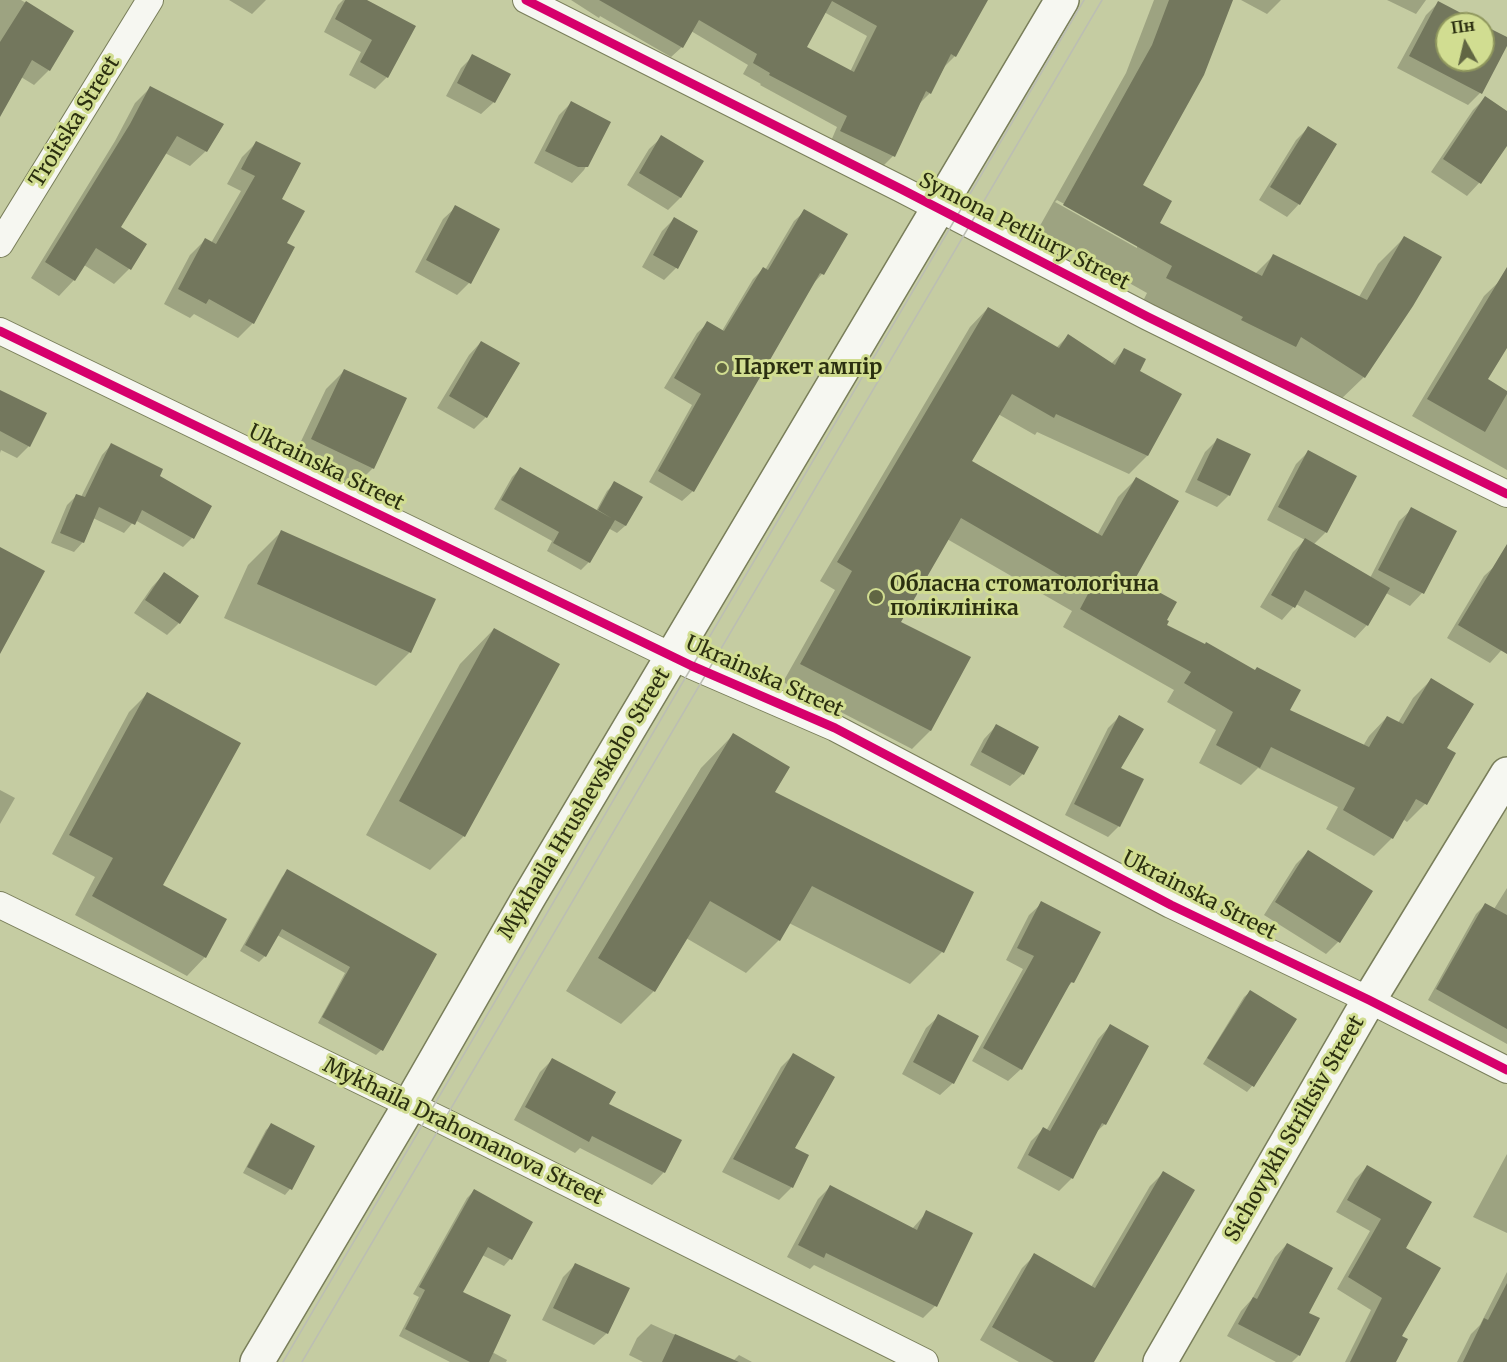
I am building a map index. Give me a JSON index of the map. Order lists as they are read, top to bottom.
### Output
{
  "streets": {
    "main road": ["Mykhaila Hrushevskoho Street", "Sichovykh Striltsiv Street"],
    "street": [
      "Troitska Street",
      "Symona Petliury Street",
      "Ukrainska Street",
      "Mykhaila Drahomanova Street"
    ]
  },
  "crossings": [
    ["Symona Petliury Street", "Mykhaila Hrushevskoho Street"],
    ["Ukrainska Street", "Mykhaila Hrushevskoho Street"],
    ["Ukrainska Street", "Sichovykh Striltsiv Street"],
    ["Mykhaila Hrushevskoho Street", "Mykhaila Drahomanova Street"]
  ],
  "places": ["Паркет ампір", "Обласна стоматологічна поліклініка"],
  "north": "top"
}
